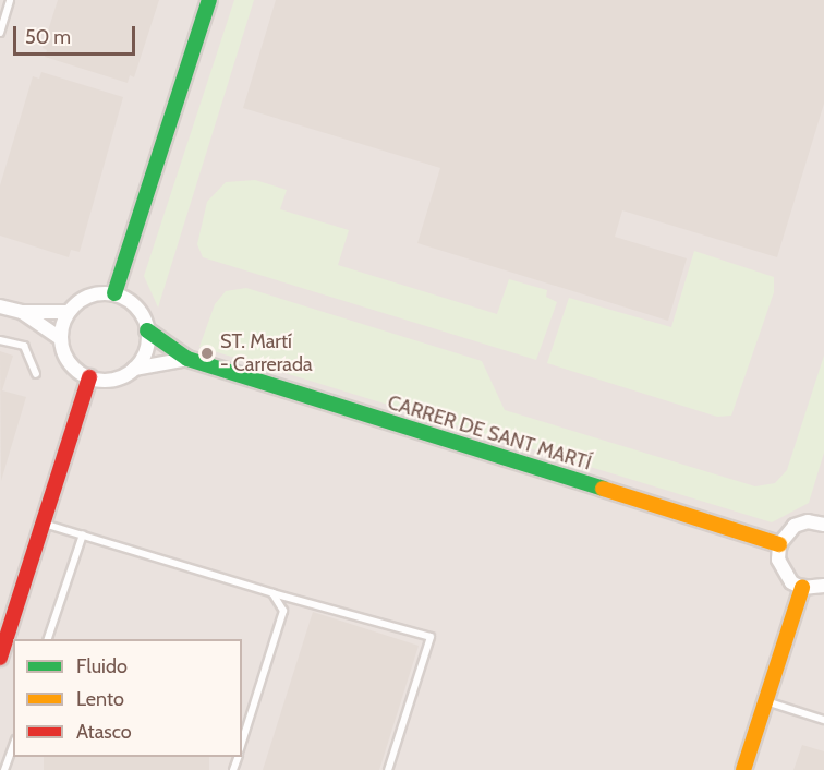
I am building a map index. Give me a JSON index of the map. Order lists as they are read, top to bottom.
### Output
{
  "streets": {
    "street": ["CARRER DE SANT MARTÍ"]
  },
  "places": ["ST. Martí - Carrerada"],
  "legend": ["Fluido", "Lento", "Atasco"],
  "scale_bar": "50 m"
}
